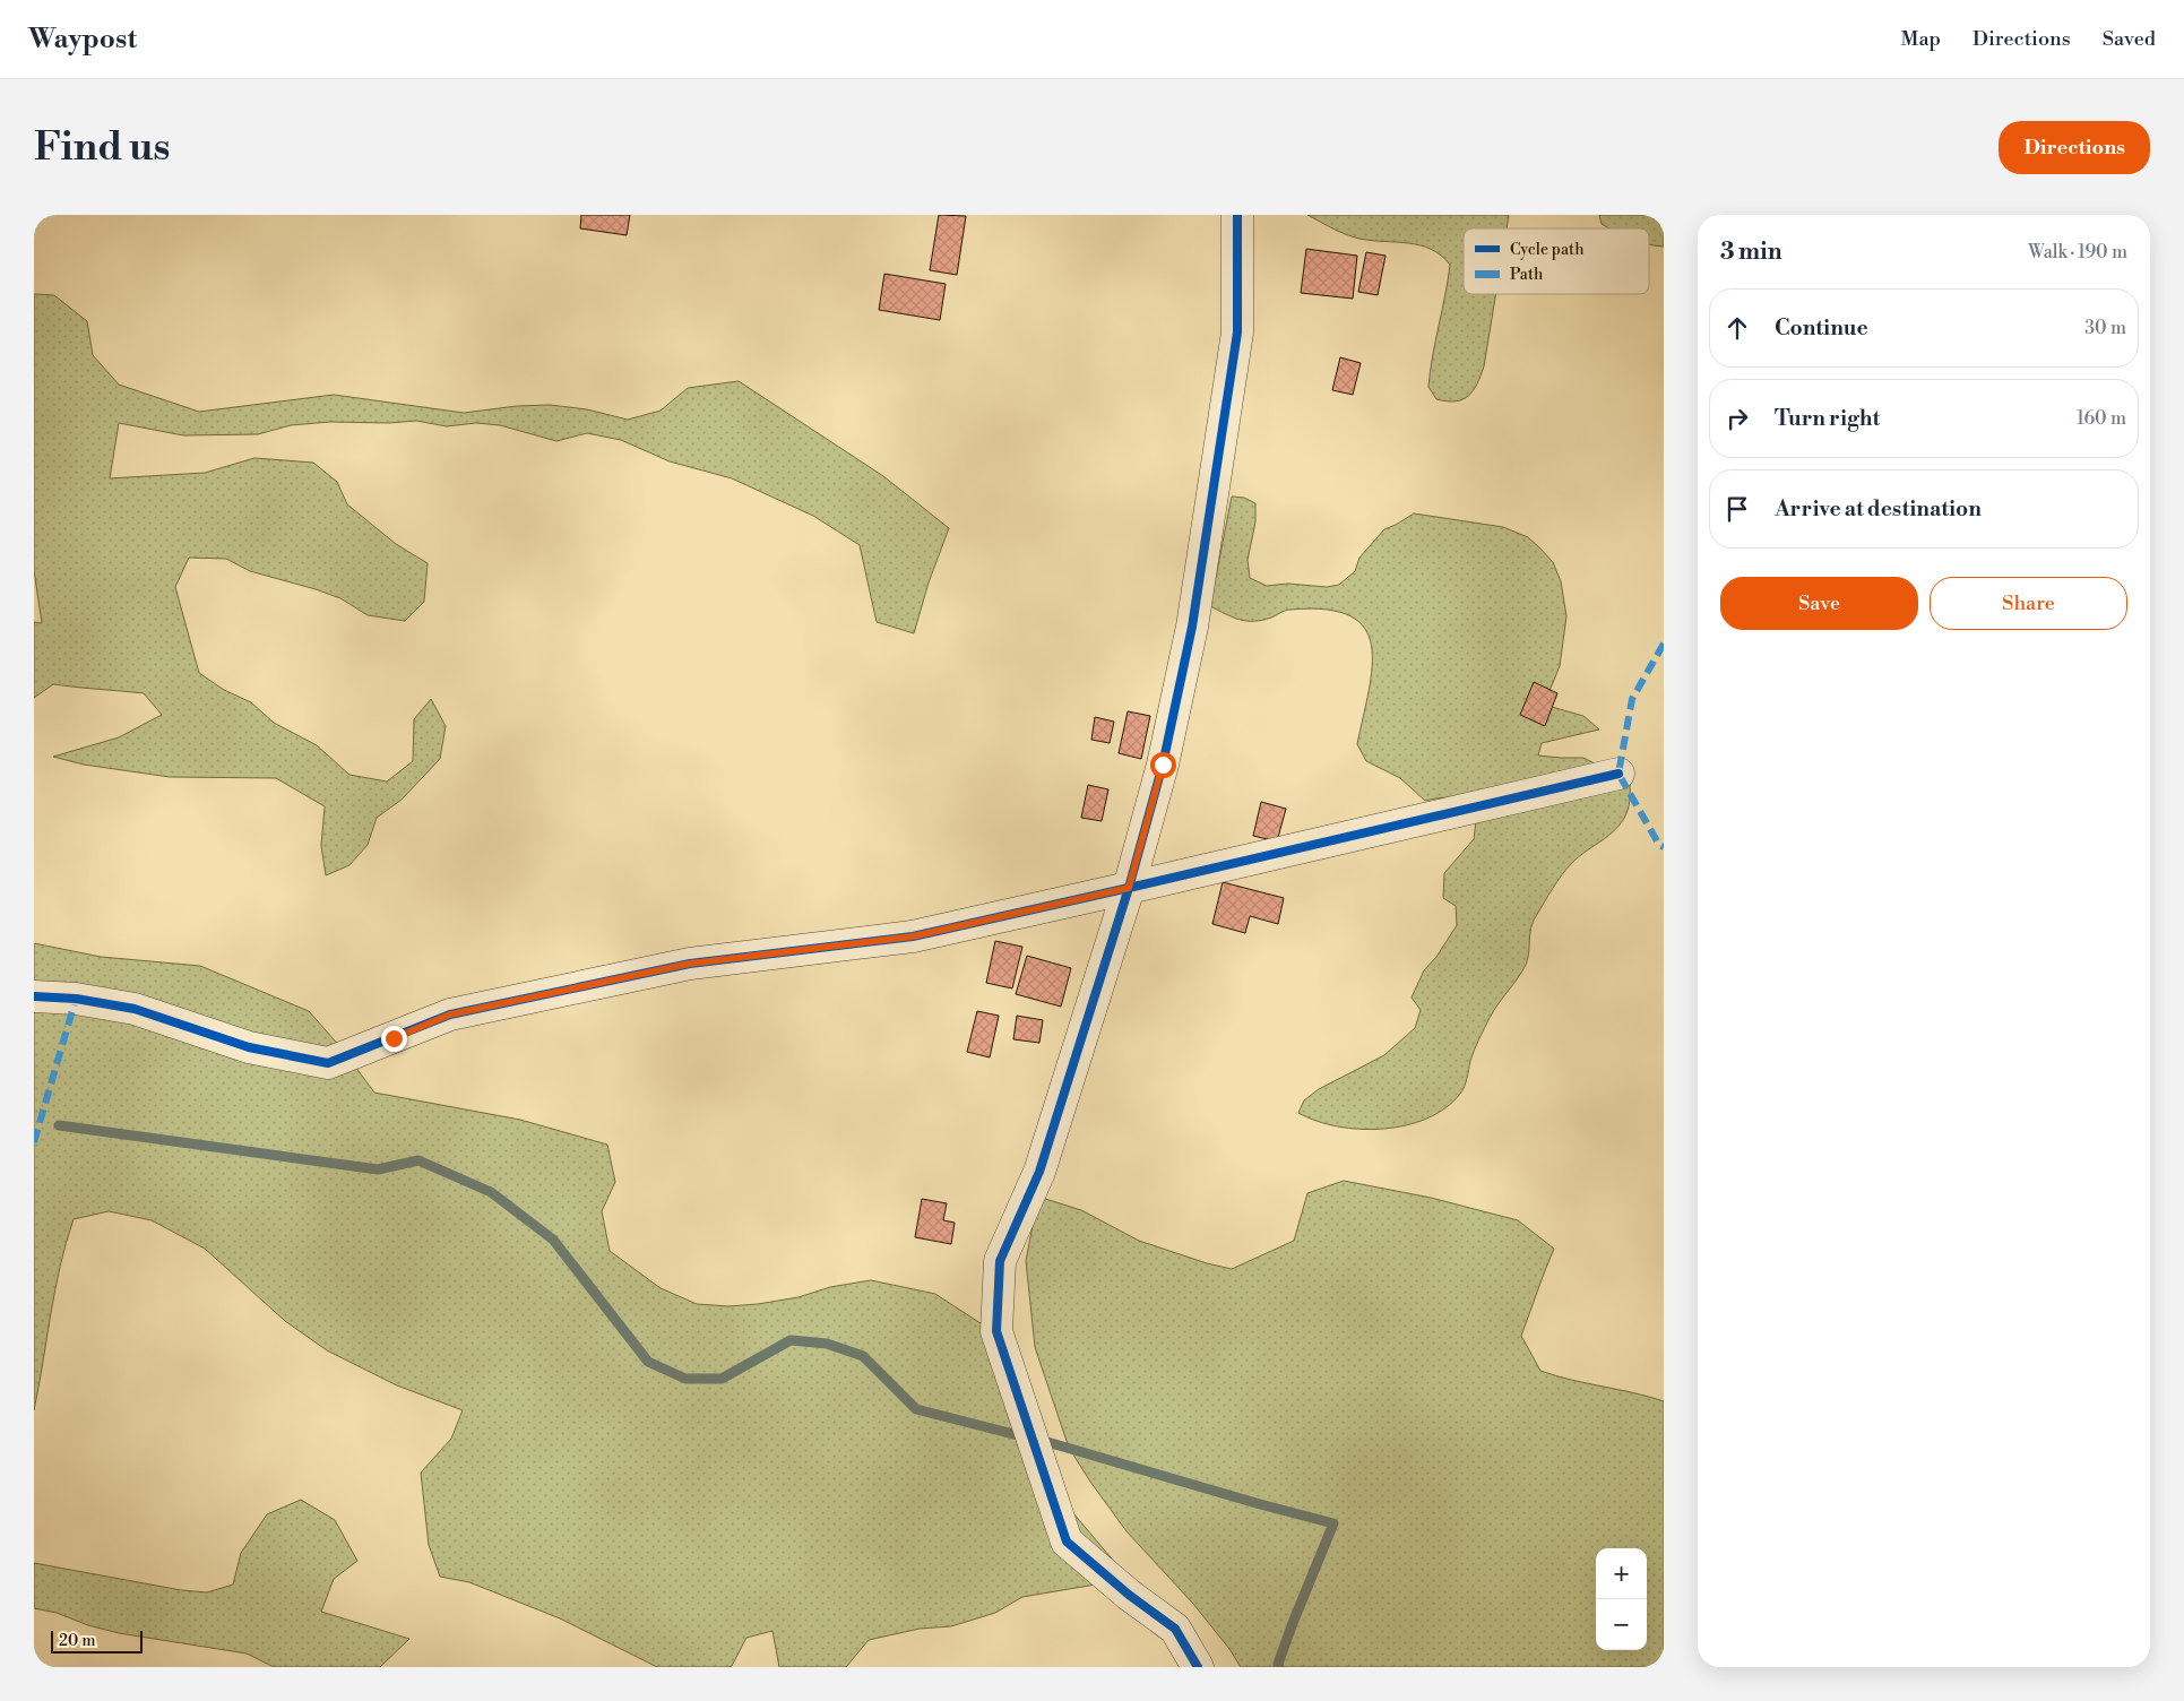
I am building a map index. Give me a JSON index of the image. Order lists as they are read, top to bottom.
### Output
{
  "legend": ["Cycle path", "Path"],
  "scale_bar": "20 m",
  "page": {
    "header": "Waypost",
    "nav": ["Map", "Directions", "Saved"],
    "buttons": [
      "Directions",
      ["Save", "Share"]
    ],
    "title": "Find us",
    "heading": ["3 min", "Walk · 190 m"],
    "list": [
      ["Continue", "30 m"],
      ["Turn right", "160 m"],
      "Arrive at destination"
    ],
    "map_buttons": ["+", "−"],
    "scale": "20 m"
  }
}
